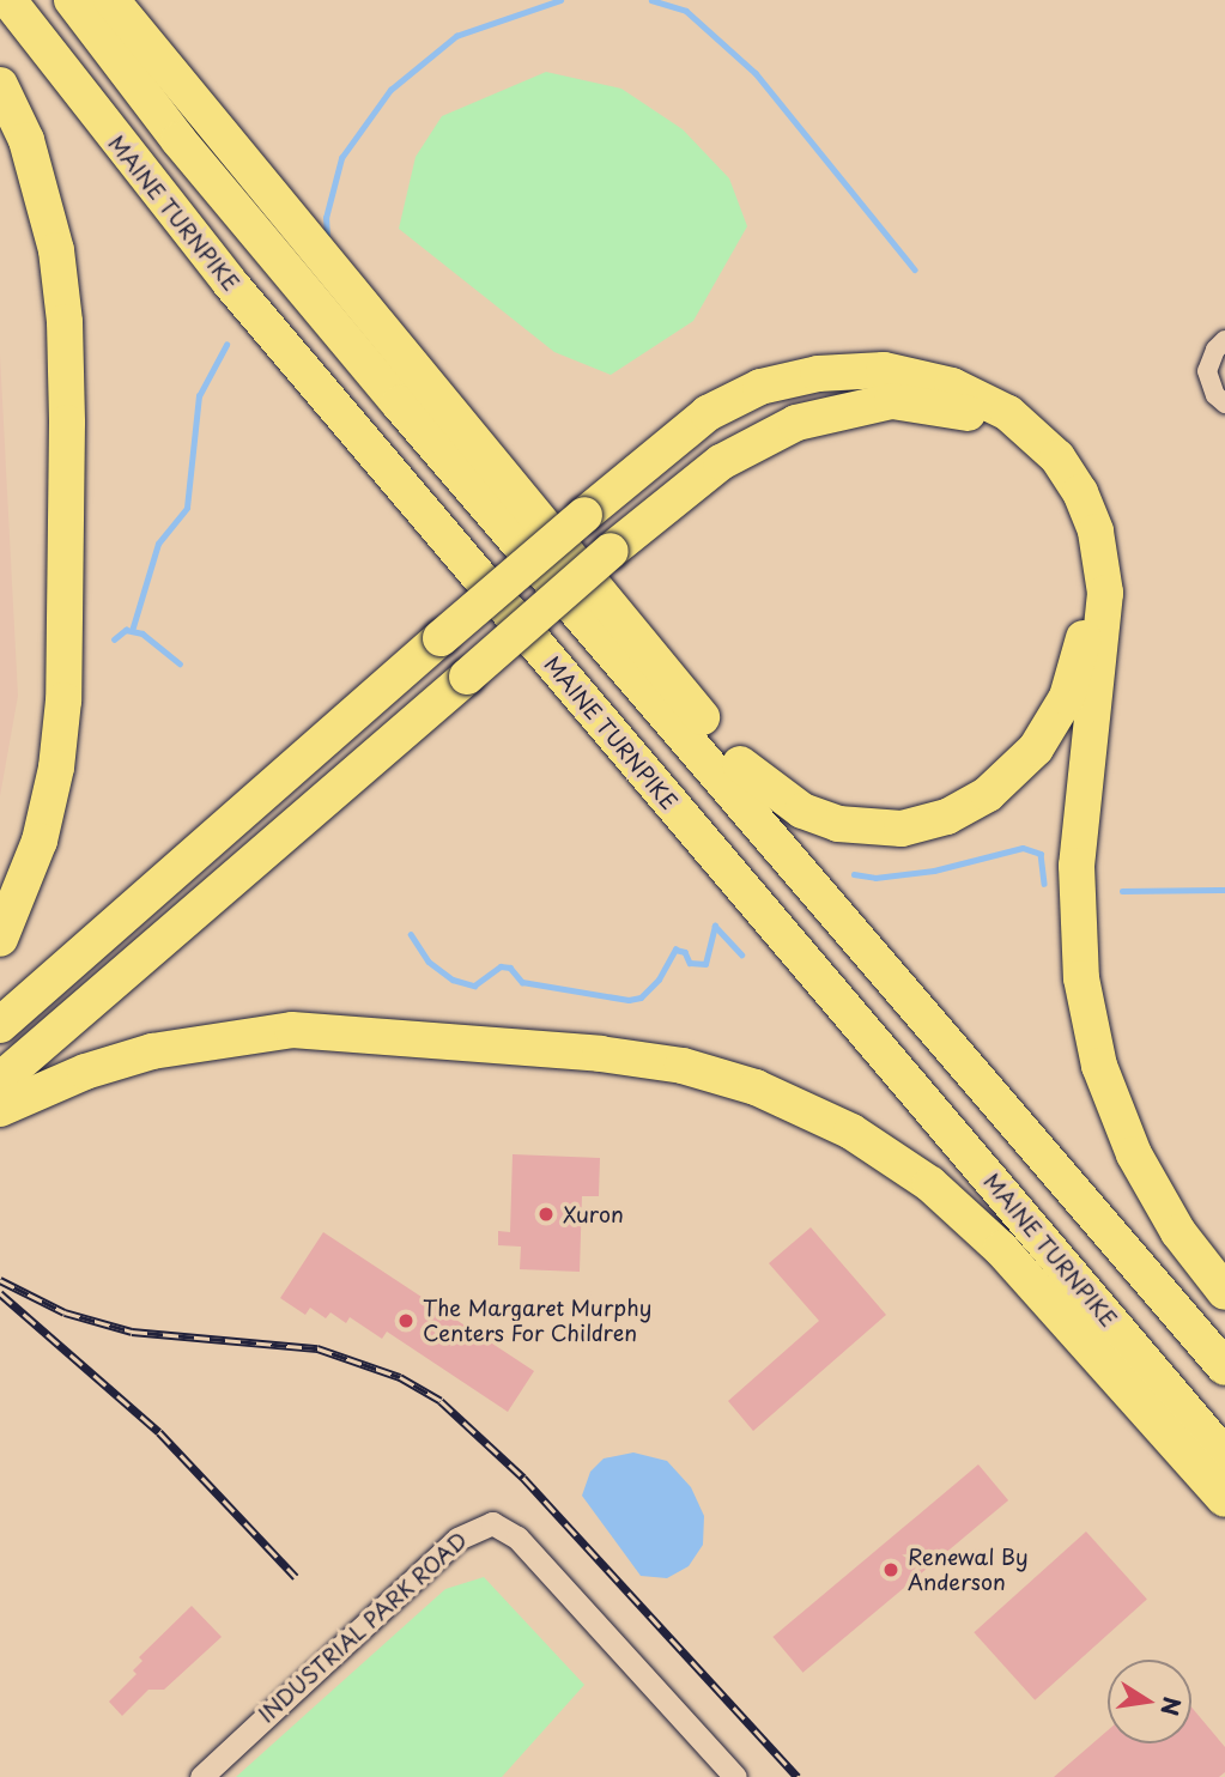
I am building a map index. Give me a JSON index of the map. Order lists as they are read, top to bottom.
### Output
{
  "streets": {
    "highway": ["MAINE TURNPIKE"],
    "street": ["INDUSTRIAL PARK ROAD"]
  },
  "places": ["Xuron", "The Margaret Murphy Centers For Children", "Renewal By Anderson"],
  "north": "right"
}
